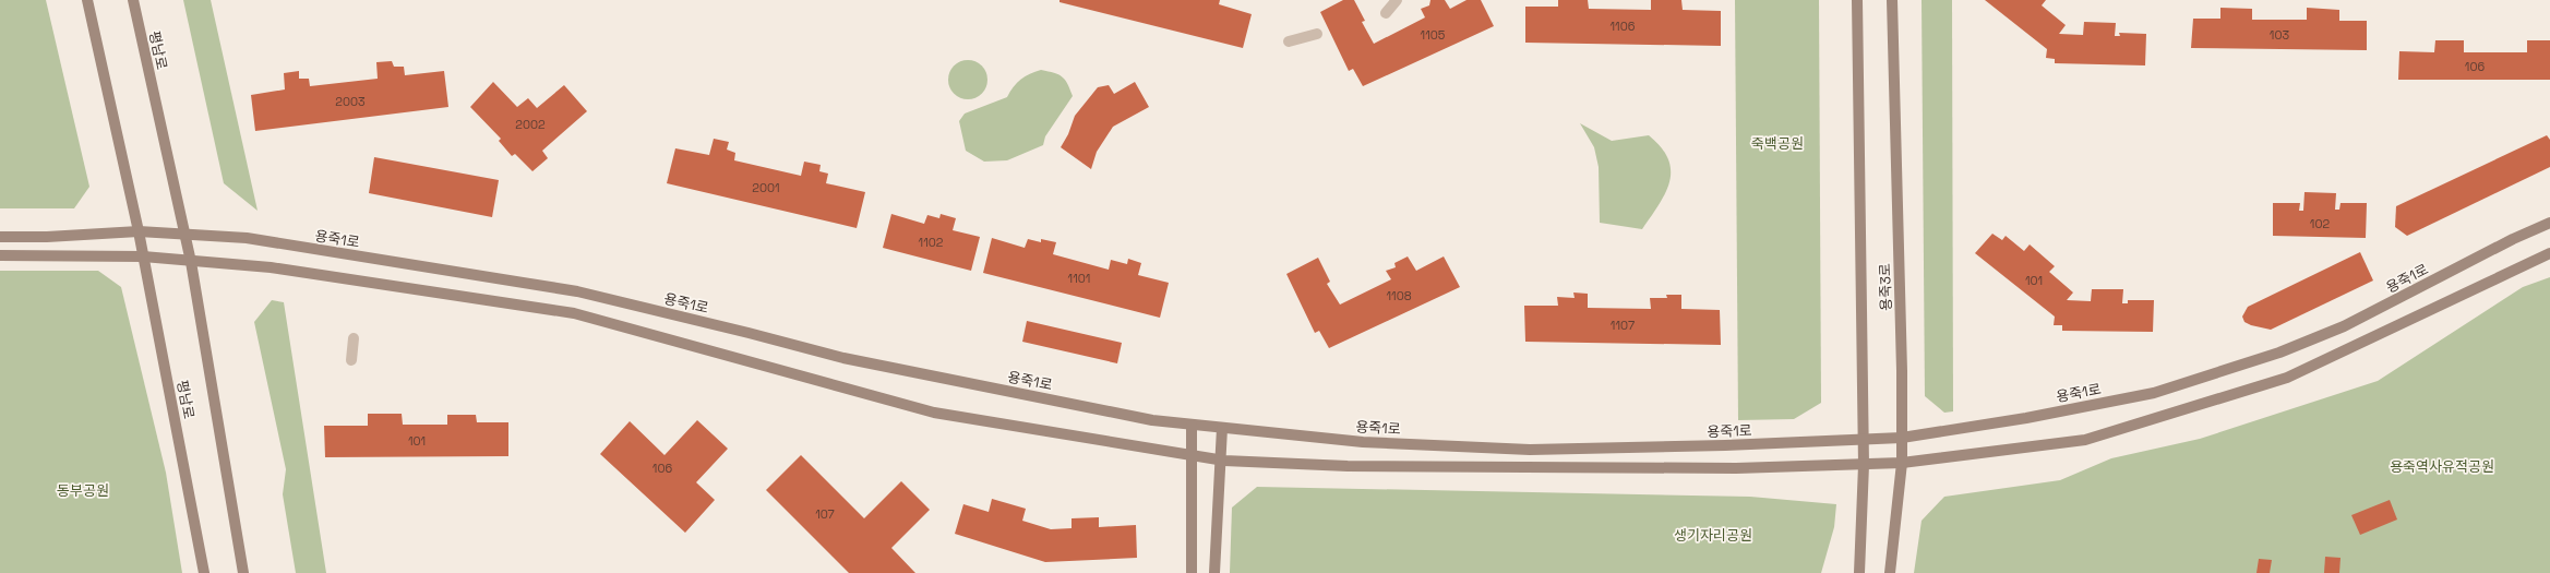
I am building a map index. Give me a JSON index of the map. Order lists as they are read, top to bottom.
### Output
{
  "streets": {
    "street": ["평남로", "용죽1로", "용죽3로"]
  },
  "crossings": [
    ["평남로", "용죽1로"],
    ["용죽1로", "용죽3로"]
  ],
  "parks": [
    "죽백공원",
    "용죽역사유적공원",
    "동부공원",
    "생기자리공원"
  ],
  "house_numbers": [
    "1106",
    "1105",
    "103",
    "106",
    "2003",
    "2002",
    "2001",
    "102",
    "1102",
    "1101",
    "101",
    "1108",
    "1107",
    "101",
    "106",
    "107"
  ]
}
